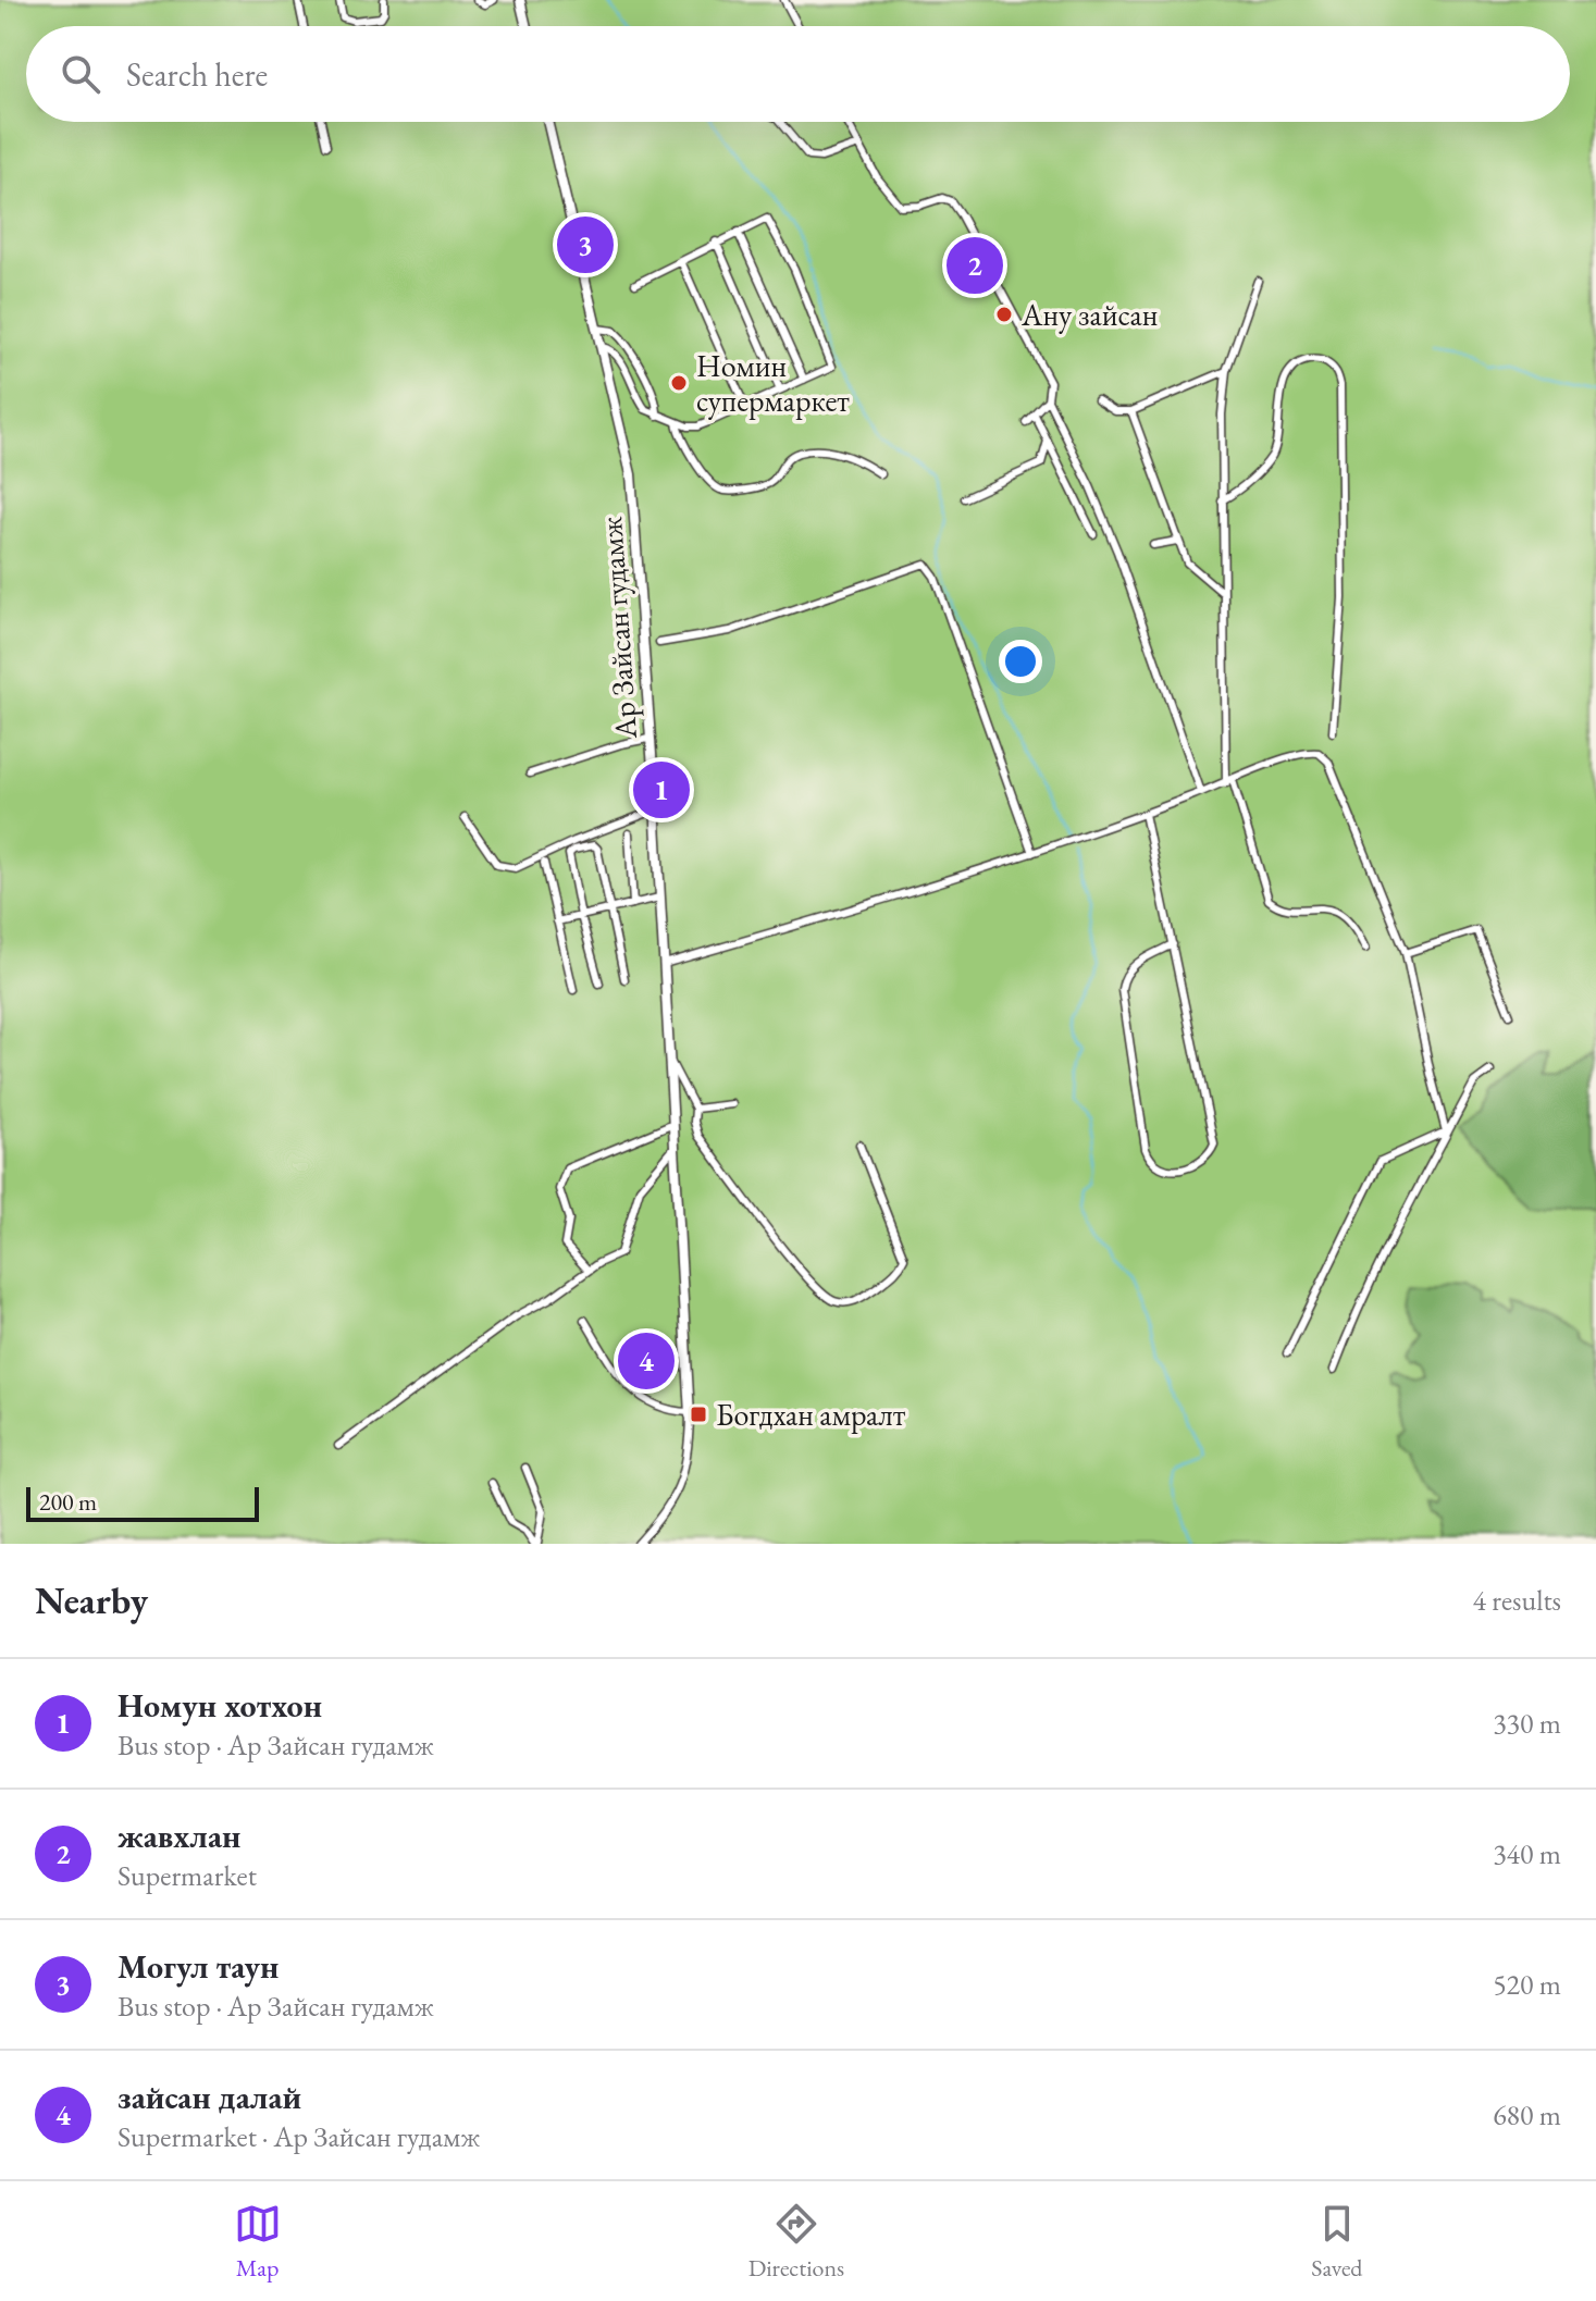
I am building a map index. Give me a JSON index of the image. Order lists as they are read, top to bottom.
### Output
{
  "streets": {
    "street": ["Ар Зайсан гудамж"]
  },
  "places": {
    "other": ["Ану зайсан", "Номин супермаркет"],
    "transit": ["Богдхан амралт"]
  },
  "scale_bar": "200 m",
  "page": {
    "search": "Search here",
    "pins": [
      "3",
      "2",
      "1",
      "4"
    ],
    "scale": "200 m",
    "heading": ["Nearby", "4 results"],
    "list": [
      {
        "mark": "1",
        "name": "Номун хотхон",
        "note": "Bus stop · Ар Зайсан гудамж",
        "value": "330 m"
      },
      {
        "mark": "2",
        "name": "жавхлан",
        "note": "Supermarket",
        "value": "340 m"
      },
      {
        "mark": "3",
        "name": "Могул таун",
        "note": "Bus stop · Ар Зайсан гудамж",
        "value": "520 m"
      },
      {
        "mark": "4",
        "name": "зайсан далай",
        "note": "Supermarket · Ар Зайсан гудамж",
        "value": "680 m"
      }
    ],
    "nav": ["Map", "Directions", "Saved"]
  }
}
